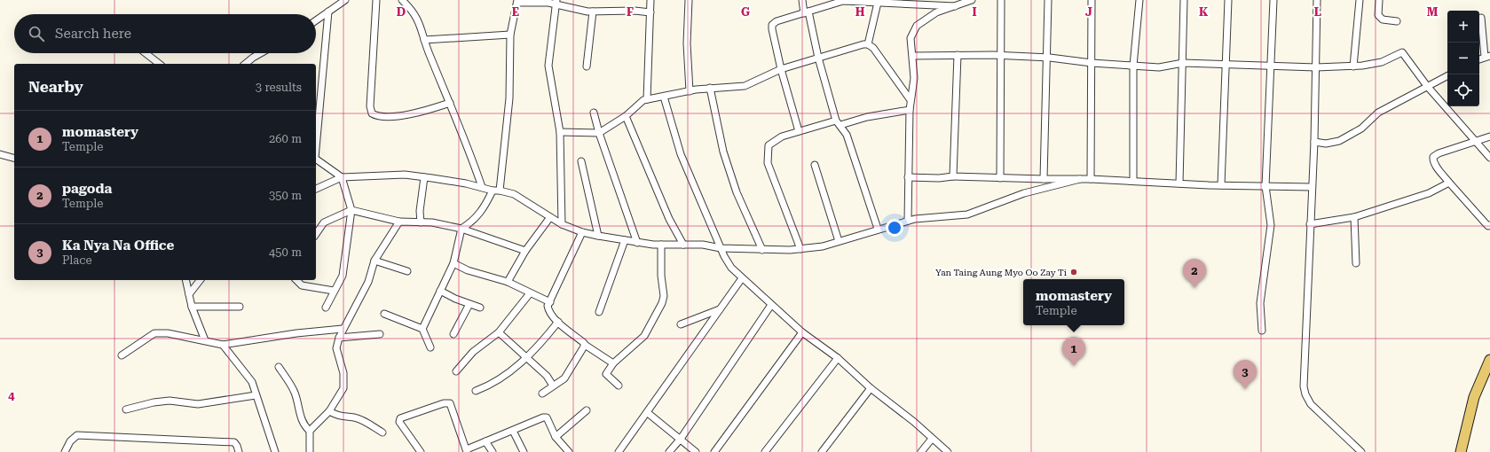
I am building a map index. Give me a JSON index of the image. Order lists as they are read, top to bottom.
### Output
{
  "places": ["Yan Taing Aung Myo Oo Zay Ti"],
  "page": {
    "map_buttons": ["+", "−"],
    "search": "Search here",
    "heading": ["Nearby", "3 results"],
    "list": [
      {
        "mark": "1",
        "name": "momastery",
        "note": "Temple",
        "value": "260 m"
      },
      {
        "mark": "2",
        "name": "pagoda",
        "note": "Temple",
        "value": "350 m"
      },
      {
        "mark": "3",
        "name": "Ka Nya Na Office",
        "note": "Place",
        "value": "450 m"
      }
    ],
    "pins": ["2", "1", "3"],
    "popup": ["momastery", "Temple"]
  },
  "grid": {
    "columns": [
      "D",
      "E",
      "F",
      "G",
      "H",
      "I",
      "J",
      "K",
      "L",
      "M"
    ],
    "rows": ["4"]
  }
}
